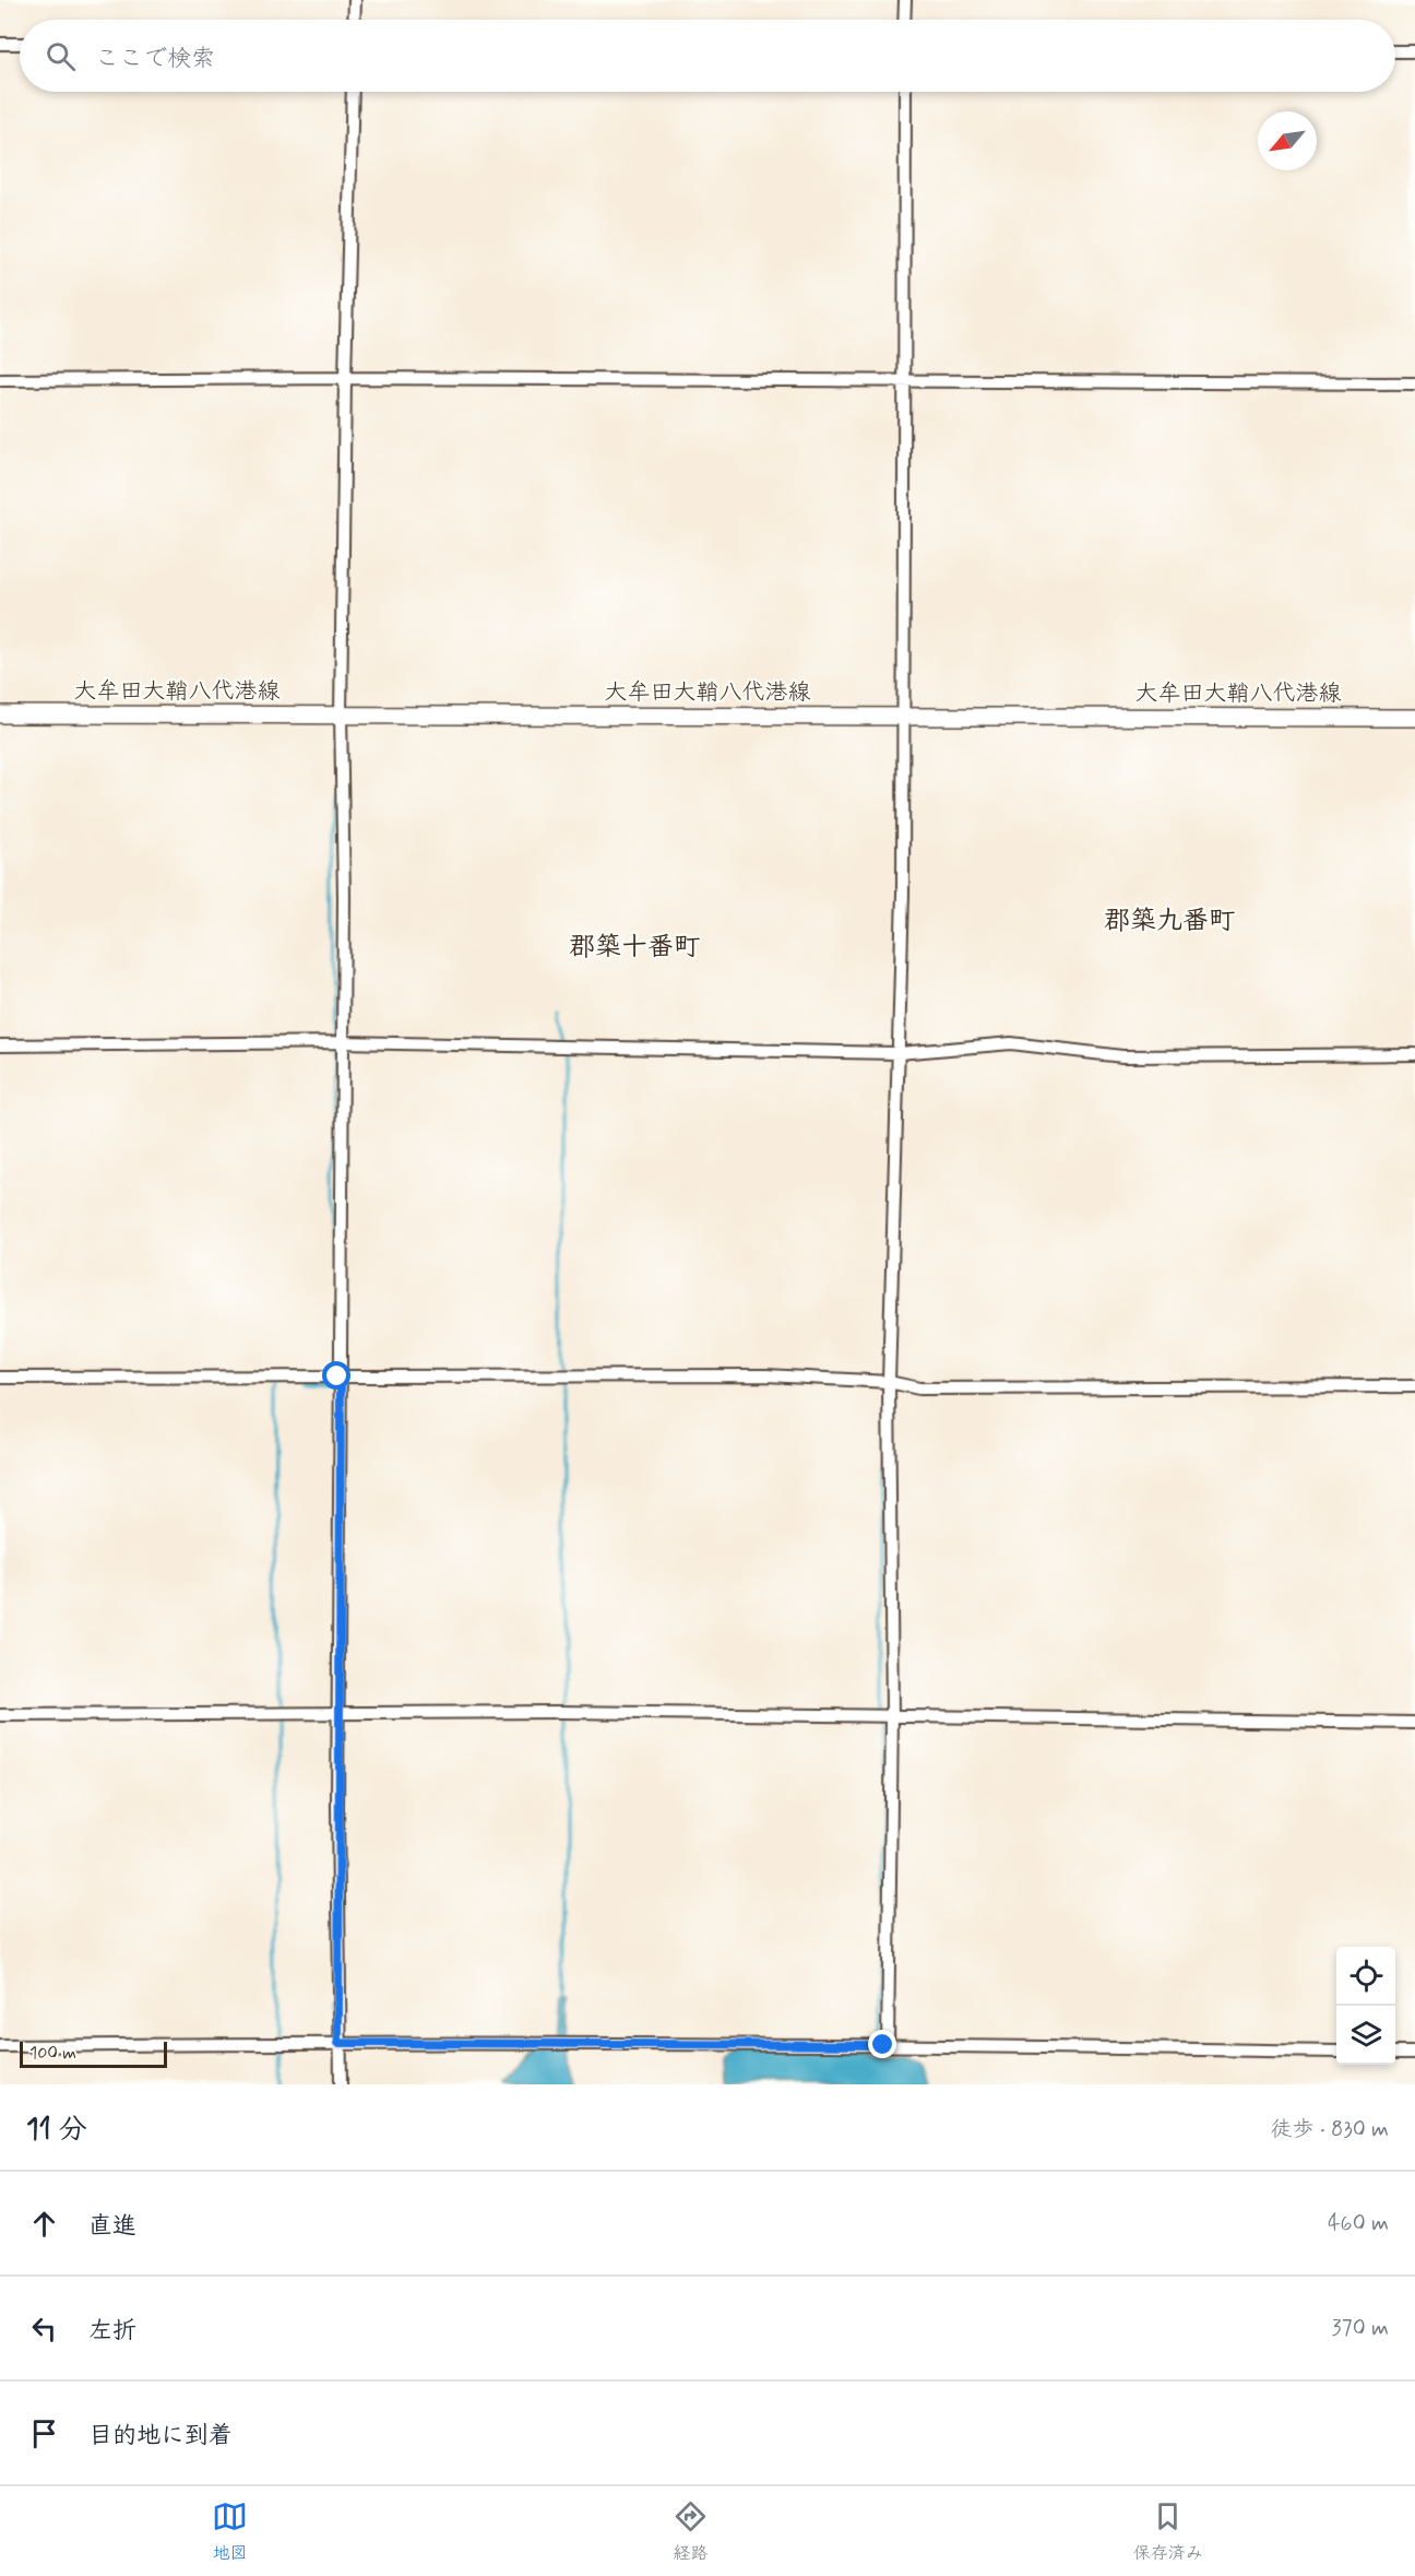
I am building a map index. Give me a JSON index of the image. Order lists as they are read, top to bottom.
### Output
{
  "streets": {
    "main road": ["大牟田大鞘八代港線"]
  },
  "districts": ["郡築九番町", "郡築十番町"],
  "scale_bar": "100 m",
  "north": "bottom left",
  "page": {
    "search": "ここで検索",
    "scale": "100 m",
    "heading": ["11 分", "徒歩 · 830 m"],
    "list": [
      ["直進", "460 m"],
      ["左折", "370 m"],
      "目的地に到着"
    ],
    "nav": ["地図", "経路", "保存済み"]
  }
}
